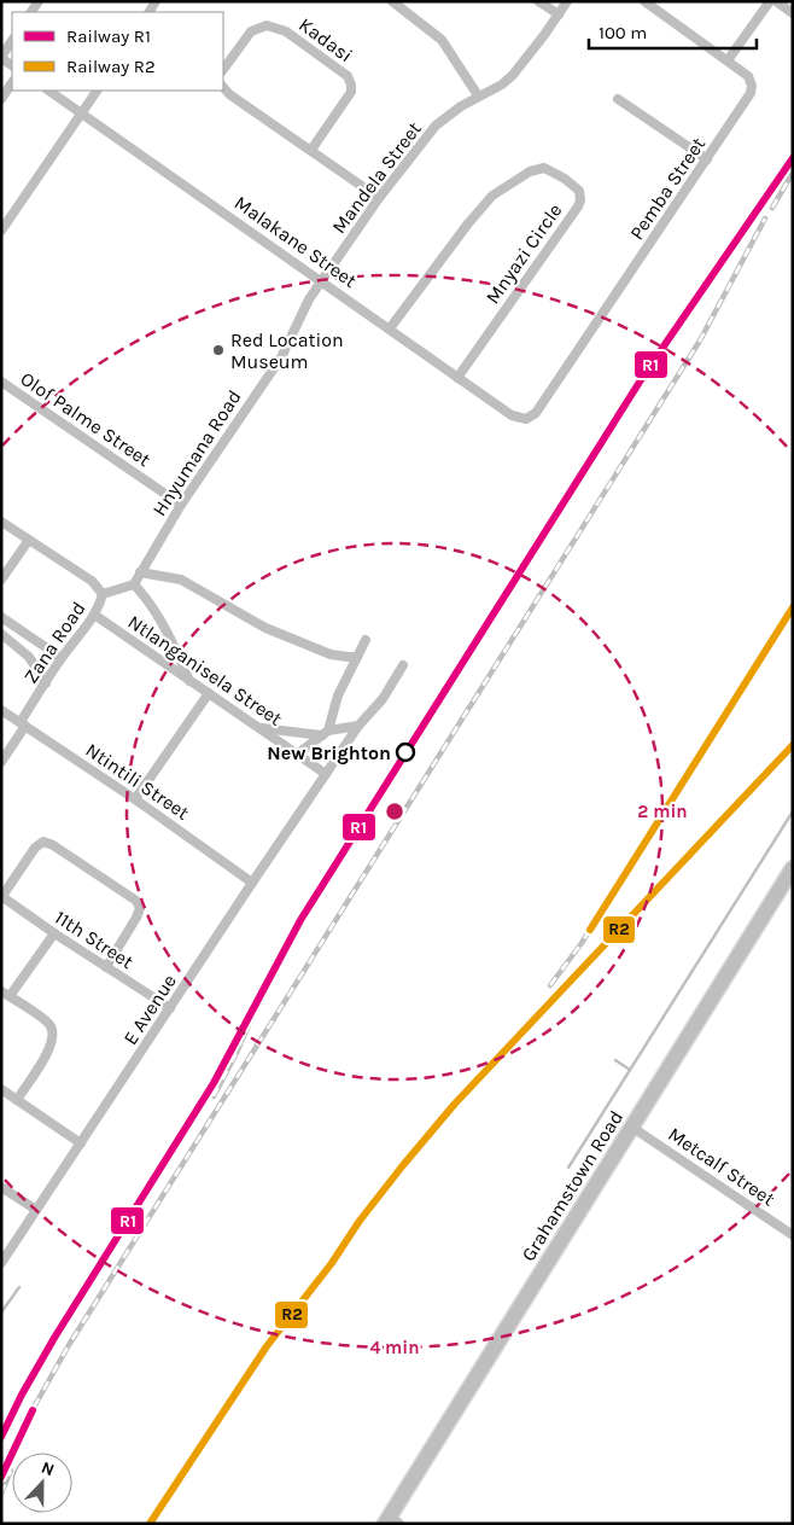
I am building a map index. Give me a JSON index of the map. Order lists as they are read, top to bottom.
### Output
{
  "streets": {
    "main road": ["Grahamstown Road"],
    "street": [
      "Kadasi",
      "Mandela Street",
      "Pemba Street",
      "Malakane Street",
      "Mnyazi Circle",
      "Olof Palme Street",
      "Hnyumana Road",
      "Zana Road",
      "Ntlanganisela Street",
      "Ntintili Street",
      "11th Street",
      "E Avenue",
      "Metcalf Street"
    ]
  },
  "crossings": [
    ["Mandela Street", "Malakane Street"],
    ["Mandela Street", "Hnyumana Road"],
    ["Pemba Street", "Malakane Street"],
    ["Malakane Street", "Mnyazi Circle"],
    ["Malakane Street", "Hnyumana Road"],
    ["Olof Palme Street", "Hnyumana Road"],
    ["Zana Road", "Ntlanganisela Street"],
    ["Zana Road", "Ntintili Street"],
    ["Ntlanganisela Street", "E Avenue"],
    ["Ntintili Street", "E Avenue"],
    ["11th Street", "E Avenue"],
    ["Metcalf Street", "Grahamstown Road"]
  ],
  "places": ["Red Location Museum", "New Brighton"],
  "lines": ["rail line R1", "rail line R2"],
  "legend": ["Railway R1", "Railway R2"],
  "scale_bar": "100 m",
  "north": "top",
  "rings": ["2 min", "4 min"]
}
